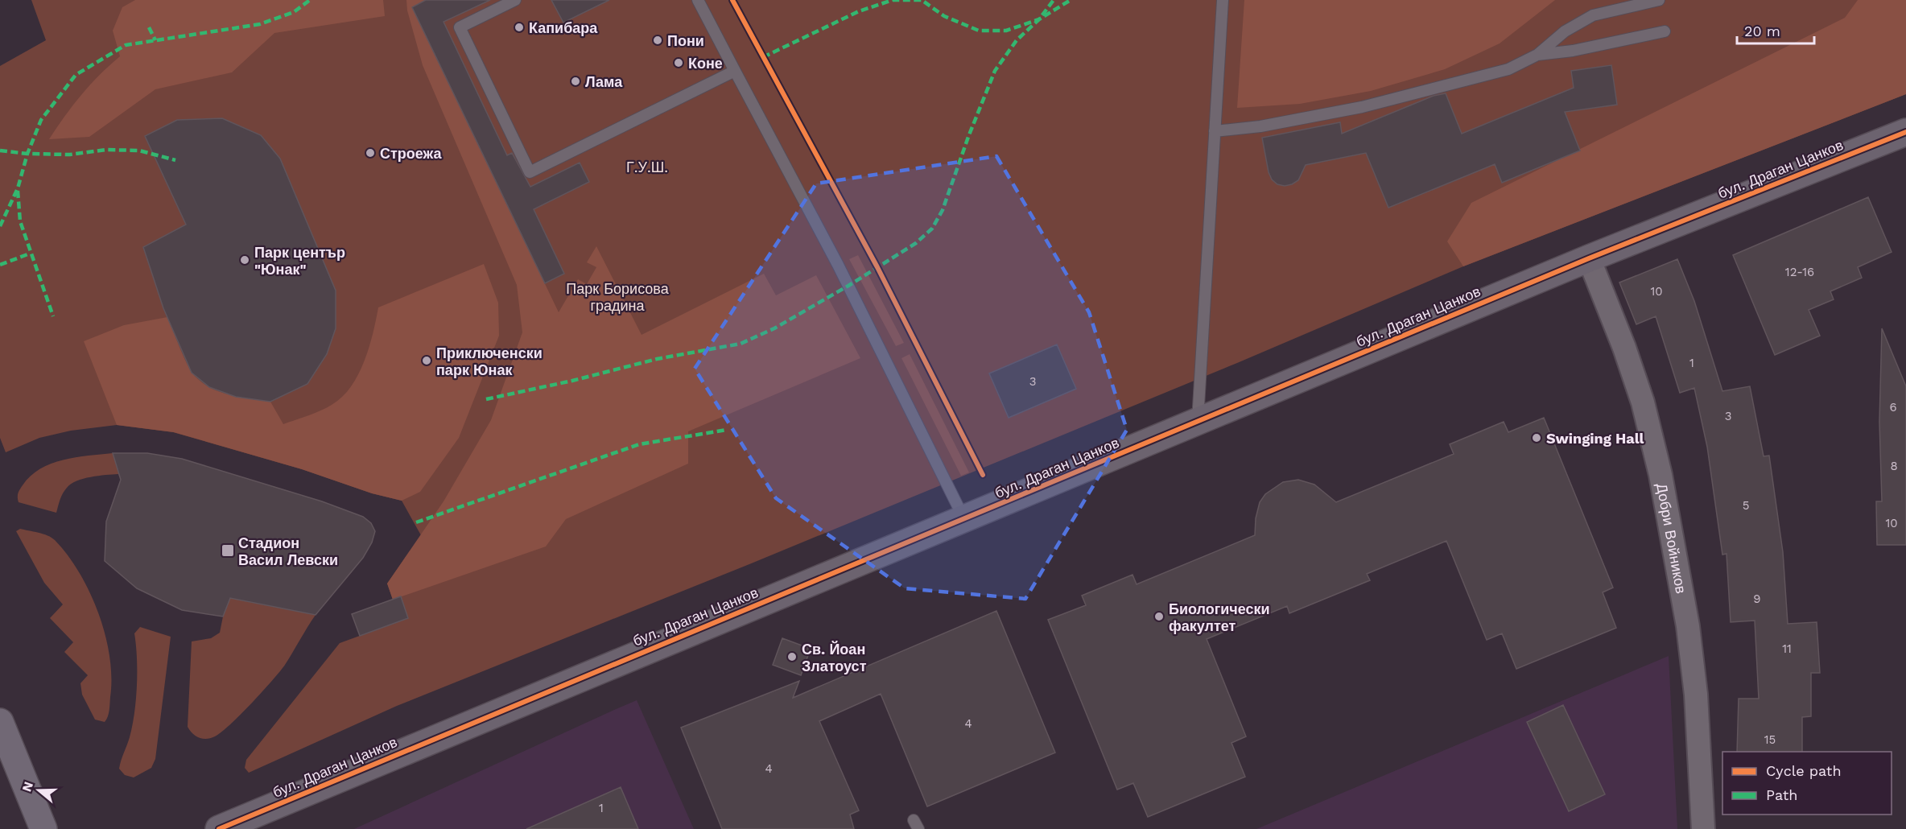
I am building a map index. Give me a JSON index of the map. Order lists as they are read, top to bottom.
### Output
{
  "streets": {
    "street": ["бул. Драган Цанков", "Добри Войников"]
  },
  "crossings": [
    ["бул. Драган Цанков", "Добри Войников"]
  ],
  "parks": ["Г.У.Ш.", "Парк Борисова градина"],
  "places": {
    "other": [
      "Капибара",
      "Пони",
      "Коне",
      "Лама",
      "Строежа",
      "Парк център \"Юнак\"",
      "Приключенски парк Юнак",
      "Swinging Hall",
      "Биологически факултет",
      "Св. Йоан Златоуст"
    ],
    "transit": ["Стадион Васил Левски"]
  },
  "house_numbers": [
    "12-16",
    "10",
    "1",
    "3",
    "6",
    "3",
    "8",
    "5",
    "10",
    "9",
    "11",
    "4",
    "15",
    "4",
    "1"
  ],
  "legend": ["Cycle path", "Path"],
  "scale_bar": "20 m",
  "north": "left"
}
